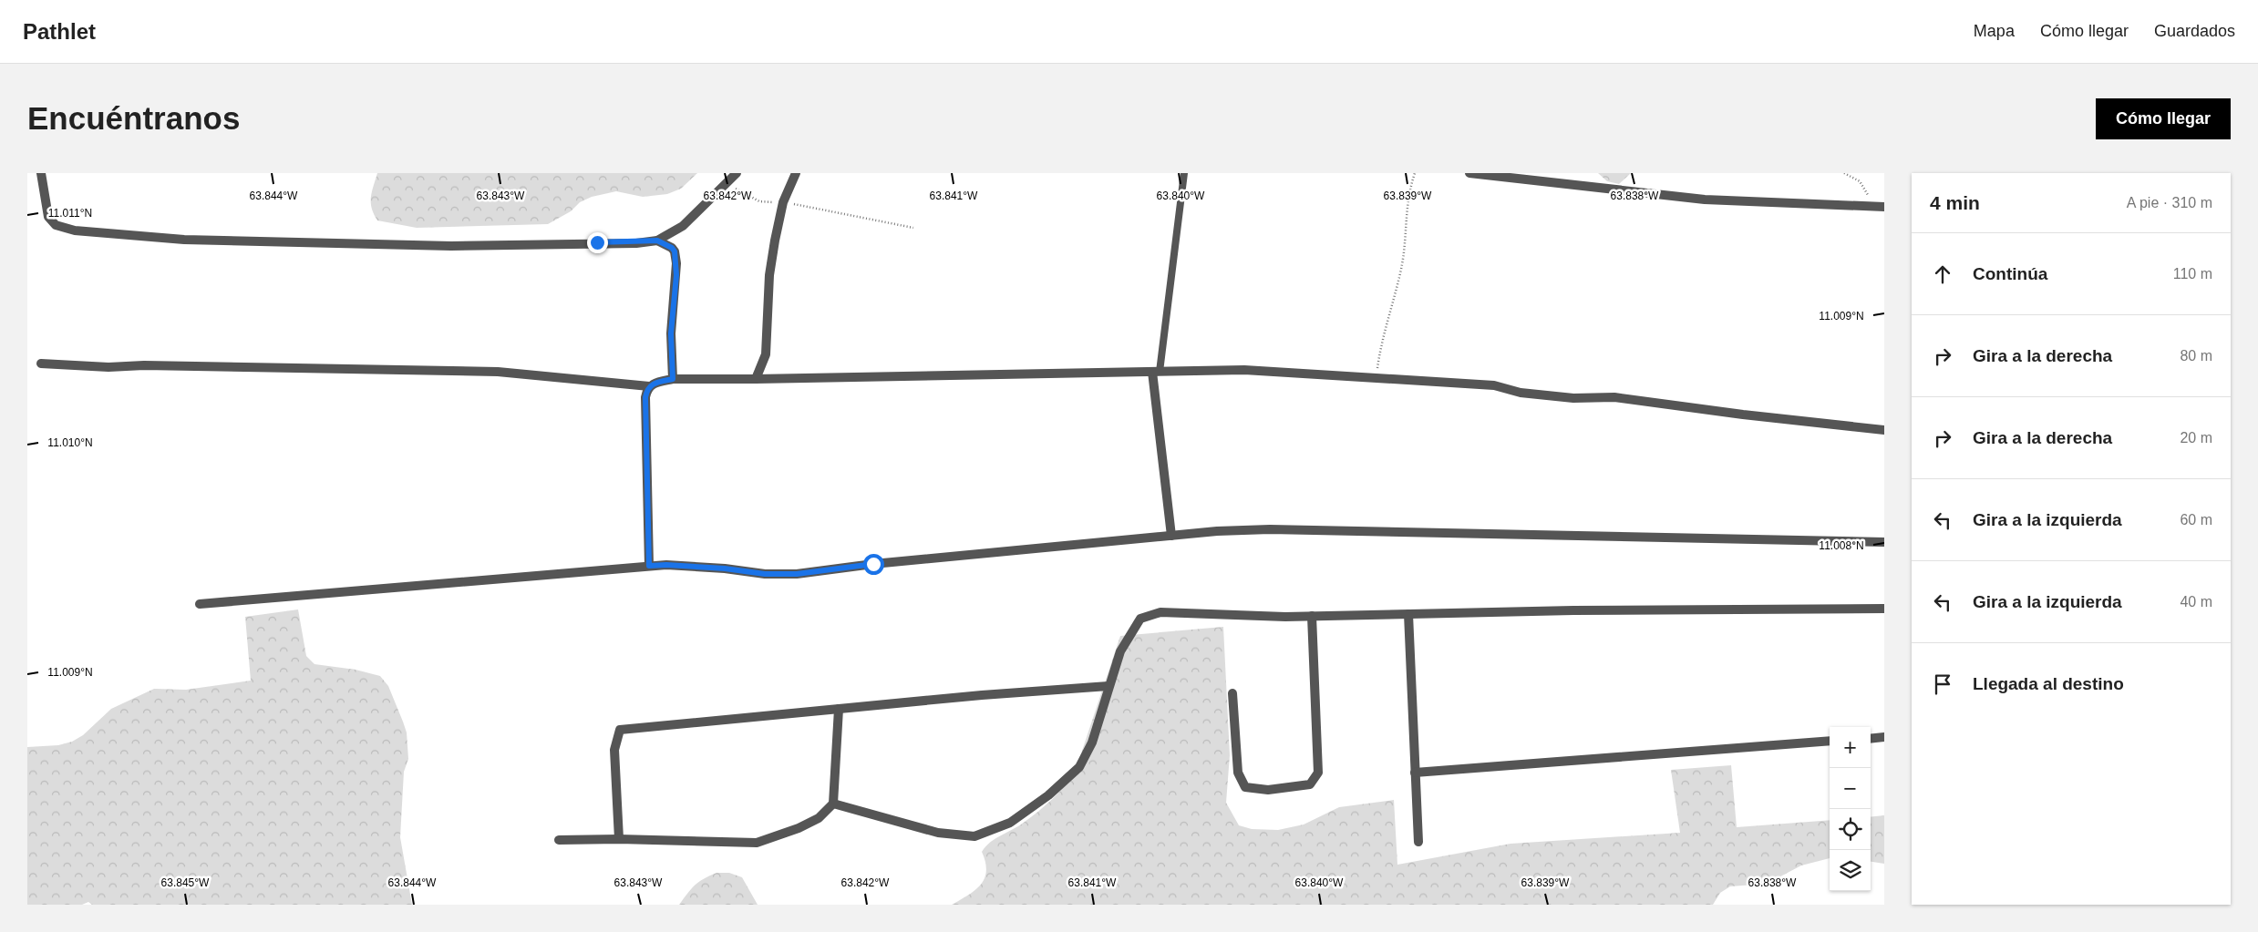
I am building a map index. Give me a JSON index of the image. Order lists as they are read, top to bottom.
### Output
{
  "page": {
    "header": "Pathlet",
    "nav": ["Mapa", "Cómo llegar", "Guardados"],
    "buttons": "Cómo llegar",
    "title": "Encuéntranos",
    "heading": ["4 min", "A pie · 310 m"],
    "list": [
      ["Continúa", "110 m"],
      ["Gira a la derecha", "80 m"],
      ["Gira a la derecha", "20 m"],
      ["Gira a la izquierda", "60 m"],
      ["Gira a la izquierda", "40 m"],
      "Llegada al destino"
    ],
    "map_buttons": ["+", "−"]
  },
  "coordinates": [
    "63.843°W",
    "63.842°W",
    "63.841°W",
    "63.840°W",
    "63.839°W",
    "63.838°W",
    "63.844°W",
    "11.011°N",
    "11.009°N",
    "11.010°N",
    "11.008°N",
    "63.845°W"
  ]
}
